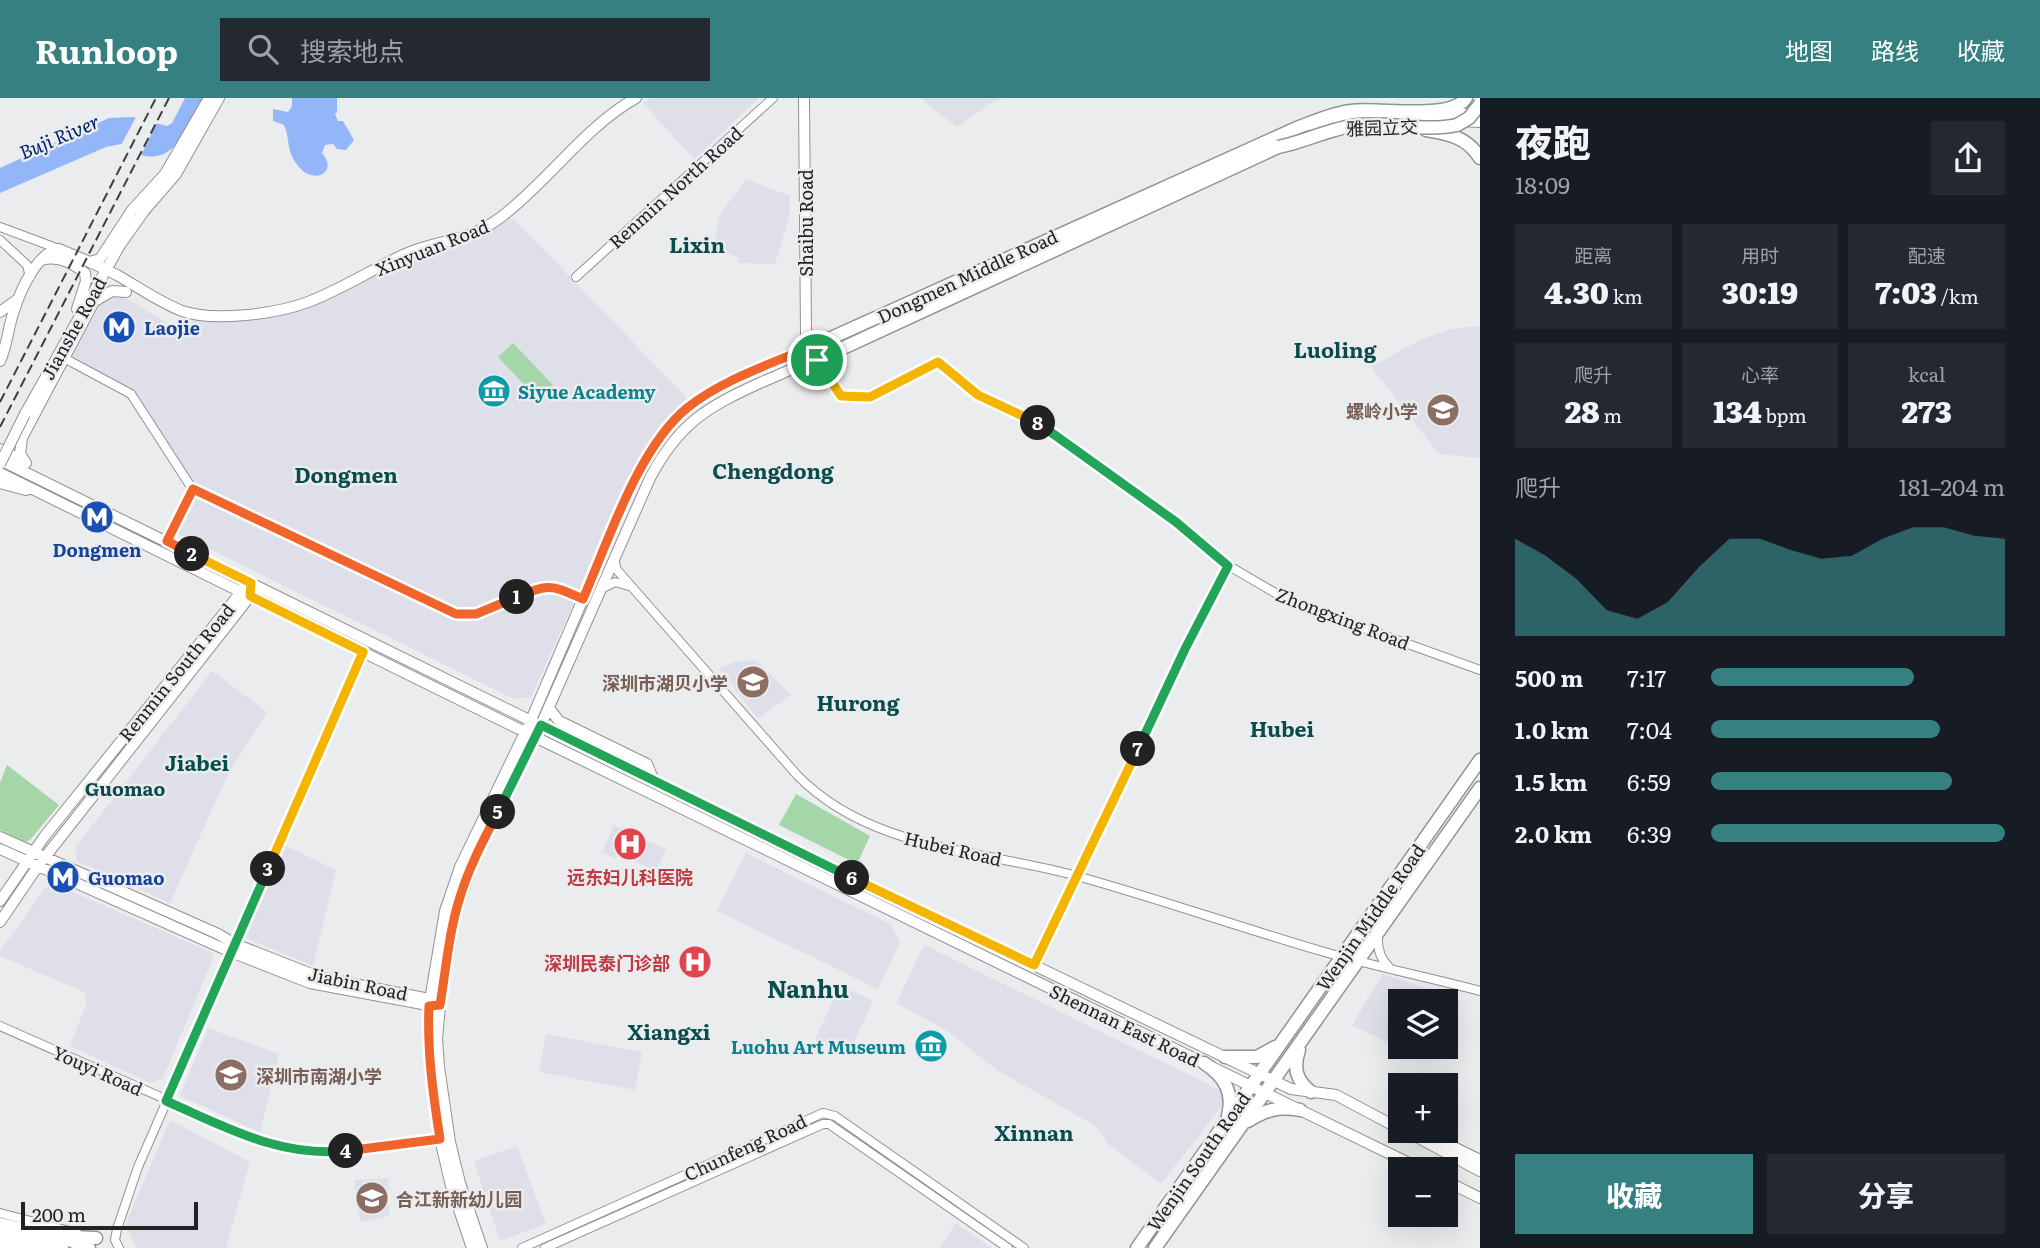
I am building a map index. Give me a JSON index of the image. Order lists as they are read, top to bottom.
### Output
{
  "streets": {
    "highway": [
      "雅园立交",
      "Dongmen Middle Road",
      "Wenjin Middle Road",
      "Wenjin South Road"
    ],
    "main road": [
      "Shaibu Road",
      "Xinyuan Road",
      "Jianshe Road",
      "Renmin South Road",
      "Jiabin Road",
      "Shennan East Road"
    ],
    "street": [
      "Renmin North Road",
      "Zhongxing Road",
      "Hubei Road",
      "Youyi Road",
      "Chunfeng Road"
    ]
  },
  "crossings": [
    ["雅园立交", "Dongmen Middle Road"],
    ["Shaibu Road", "Dongmen Middle Road"],
    ["Shaibu Road", "Zhongxing Road"],
    ["Xinyuan Road", "Jianshe Road"],
    ["Dongmen Middle Road", "Zhongxing Road"],
    ["Dongmen Middle Road", "Hubei Road"],
    ["Dongmen Middle Road", "Jiabin Road"],
    ["Dongmen Middle Road", "Shennan East Road"],
    ["Jianshe Road", "Shennan East Road"],
    ["Renmin South Road", "Jiabin Road"],
    ["Renmin South Road", "Shennan East Road"],
    ["Hubei Road", "Wenjin Middle Road"],
    ["Wenjin Middle Road", "Shennan East Road"],
    ["Wenjin Middle Road", "Wenjin South Road"],
    ["Shennan East Road", "Wenjin South Road"]
  ],
  "districts": [
    "Lixin",
    "Luoling",
    "Chengdong",
    "Dongmen",
    "Hurong",
    "Hubei",
    "Jiabei",
    "Guomao",
    "Nanhu",
    "Xiangxi",
    "Xinnan"
  ],
  "water": ["Buji River"],
  "places": {
    "metro station": ["Laojie", "Dongmen", "Guomao"],
    "museum": ["Siyue Academy", "Luohu Art Museum"],
    "school or university": [
      "螺岭小学",
      "深圳市湖贝小学",
      "深圳市南湖小学",
      "合江新新幼儿园"
    ],
    "hospital": ["远东妇儿科医院", "深圳民泰门诊部"]
  },
  "scale_bar": "200 m",
  "page": {
    "header": "Runloop",
    "search": "搜索地点",
    "nav": ["地图", "路线", "收藏"],
    "heading": ["夜跑", "18:09"],
    "stats": [
      ["距离", "4.30 km"],
      ["用时", "30:19"],
      ["配速", "7:03 /km"],
      ["爬升", "28 m"],
      ["心率", "134 bpm"],
      ["kcal", "273"]
    ],
    "pins": [
      "8",
      "2",
      "1",
      "7",
      "5",
      "3",
      "6",
      "4"
    ],
    "chart": ["爬升", "181–204 m"],
    "list": [
      {
        "name": "500 m",
        "note": "7:17"
      },
      {
        "name": "1.0 km",
        "note": "7:04"
      },
      {
        "name": "1.5 km",
        "note": "6:59"
      },
      {
        "name": "2.0 km",
        "note": "6:39"
      }
    ],
    "map_buttons": ["+", "−"],
    "buttons": ["收藏", "分享"],
    "scale": "200 m"
  }
}
